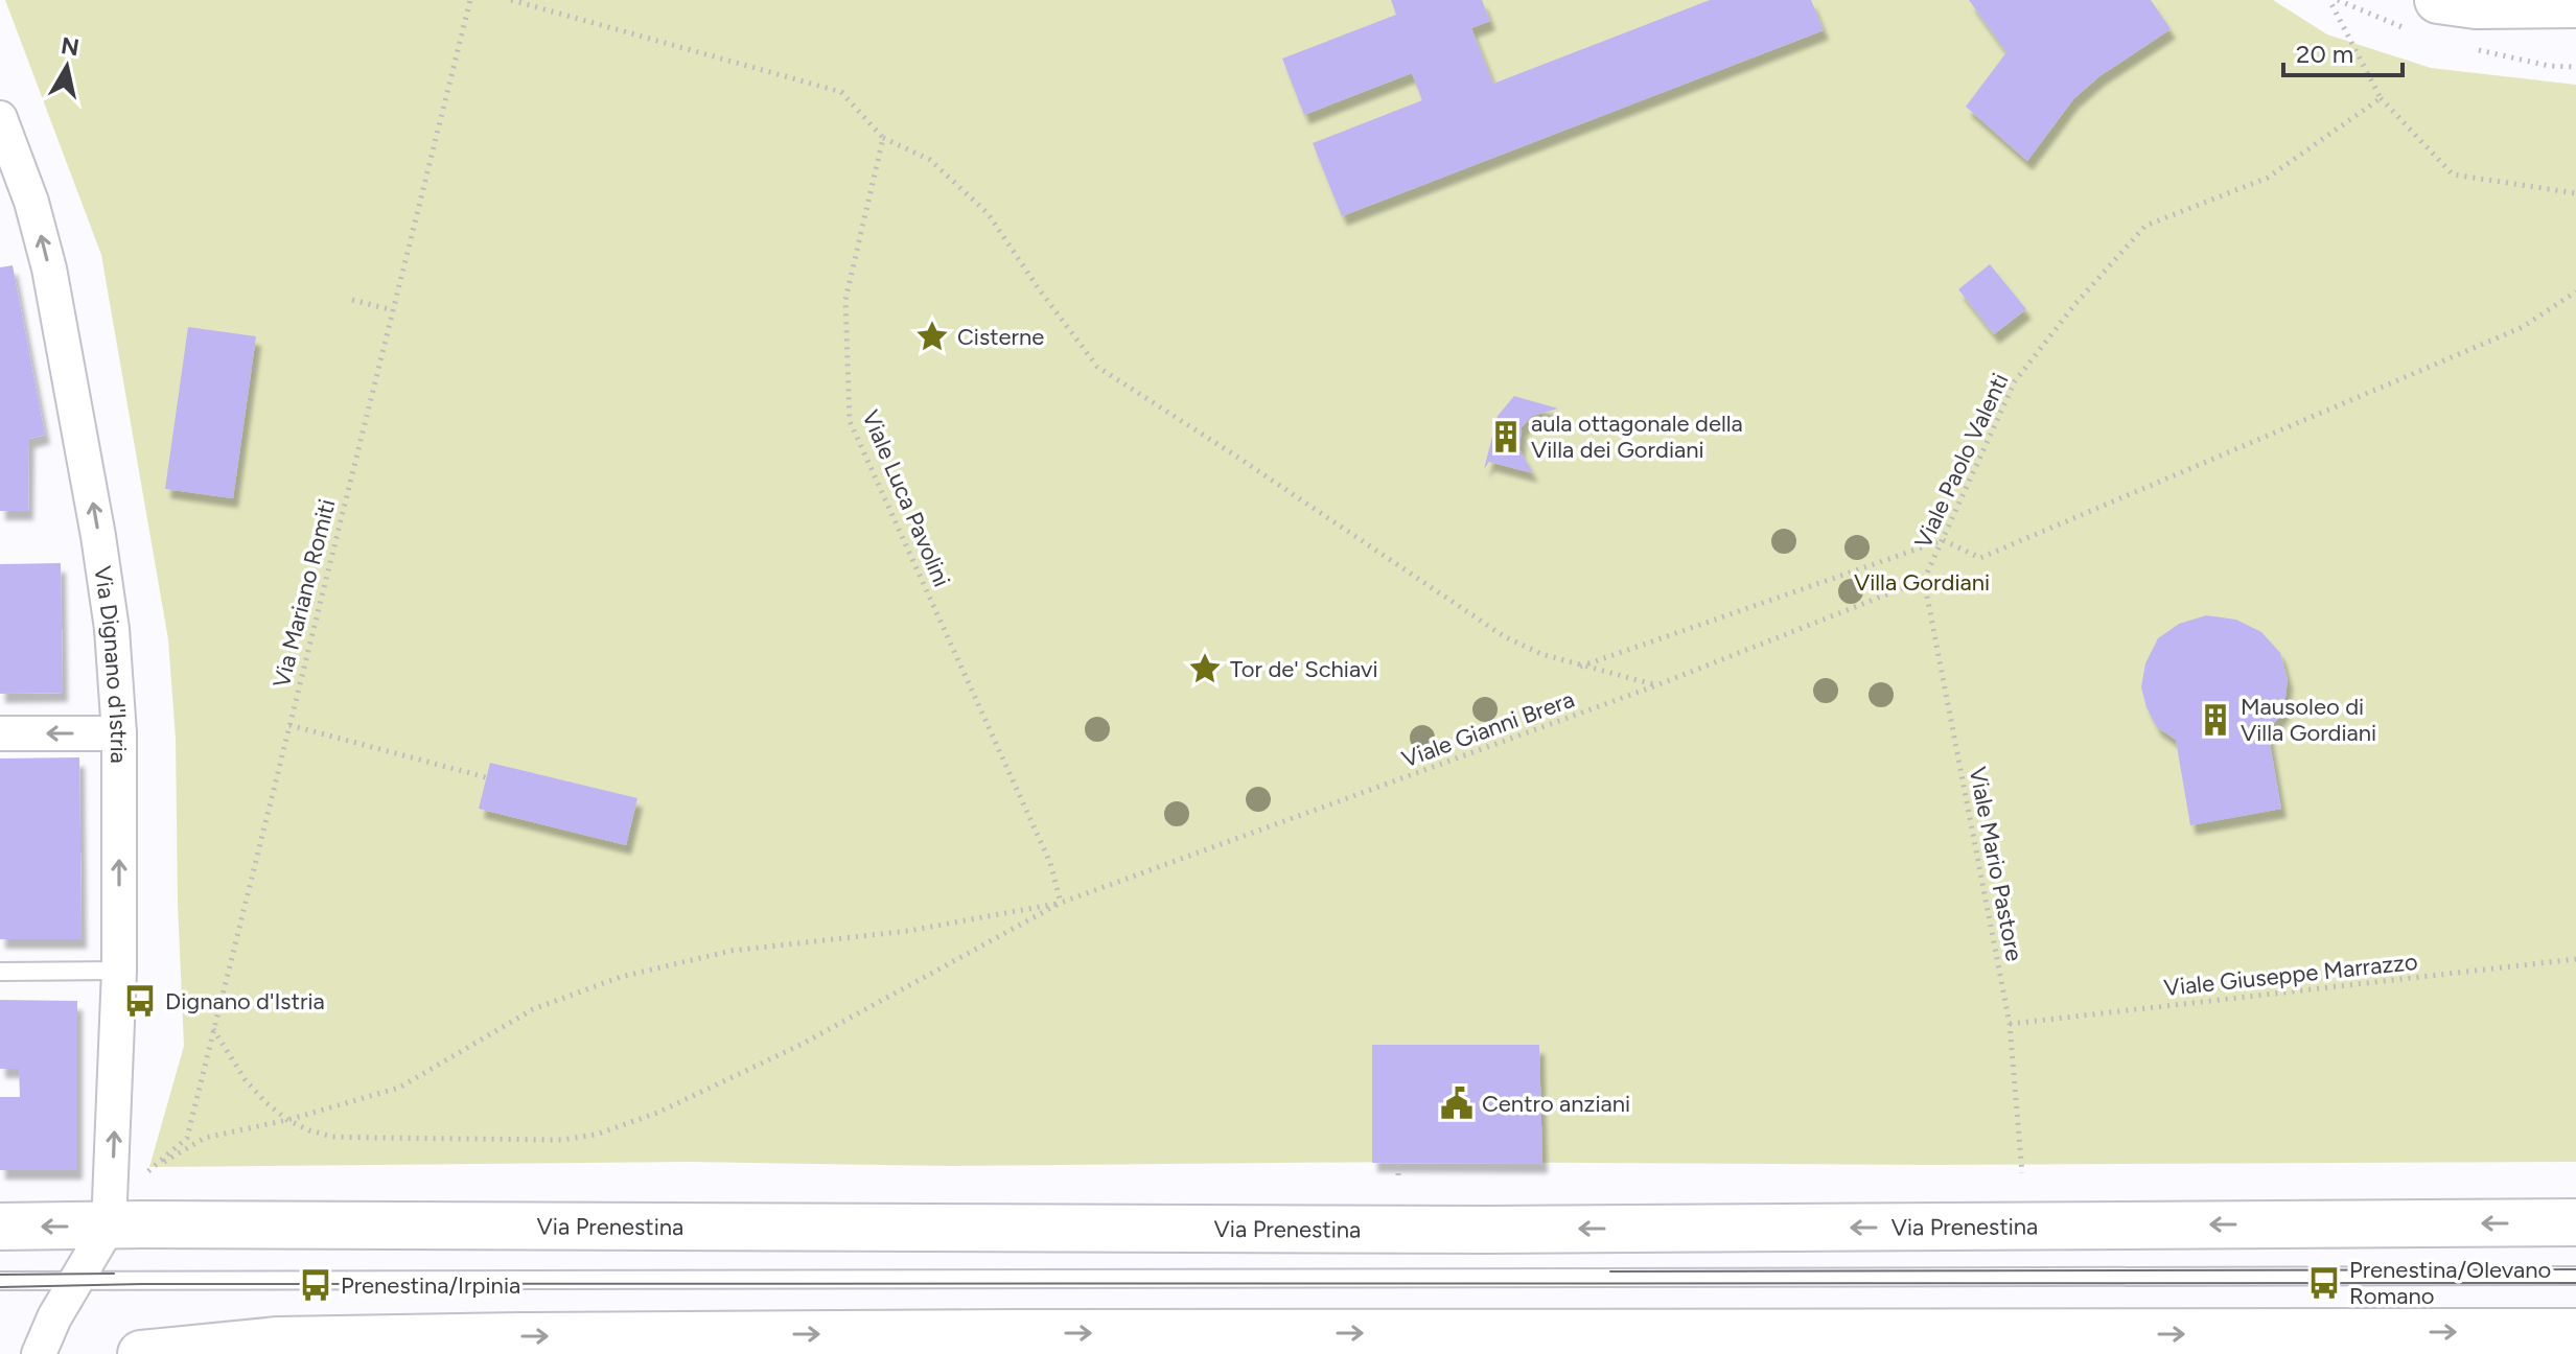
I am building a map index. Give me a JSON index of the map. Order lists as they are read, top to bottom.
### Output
{
  "streets": {
    "main road": ["Via Prenestina"],
    "street": ["Via Dignano d'Istria"],
    "path": [
      "Viale Paolo Valenti",
      "Viale Luca Pavolini",
      "Via Mariano Romiti",
      "Viale Gianni Brera",
      "Viale Mario Pastore",
      "Viale Giuseppe Marrazzo"
    ]
  },
  "crossings": [
    ["Viale Paolo Valenti", "Viale Gianni Brera"],
    ["Viale Paolo Valenti", "Viale Mario Pastore"],
    ["Viale Luca Pavolini", "Viale Gianni Brera"],
    ["Via Dignano d'Istria", "Via Prenestina"],
    ["Viale Gianni Brera", "Viale Mario Pastore"],
    ["Viale Mario Pastore", "Viale Giuseppe Marrazzo"]
  ],
  "one_way": ["Via Dignano d'Istria"],
  "parks": ["Villa Gordiani"],
  "places": {
    "place": ["Cisterne", "Tor de' Schiavi"],
    "building": ["aula ottagonale della Villa dei Gordiani", "Mausoleo di Villa Gordiani"],
    "bus stop": ["Dignano d'Istria", "Prenestina/Olevano Romano", "Prenestina/Irpinia"],
    "public building": ["Centro anziani"]
  },
  "scale_bar": "20 m",
  "north": "top"
}
